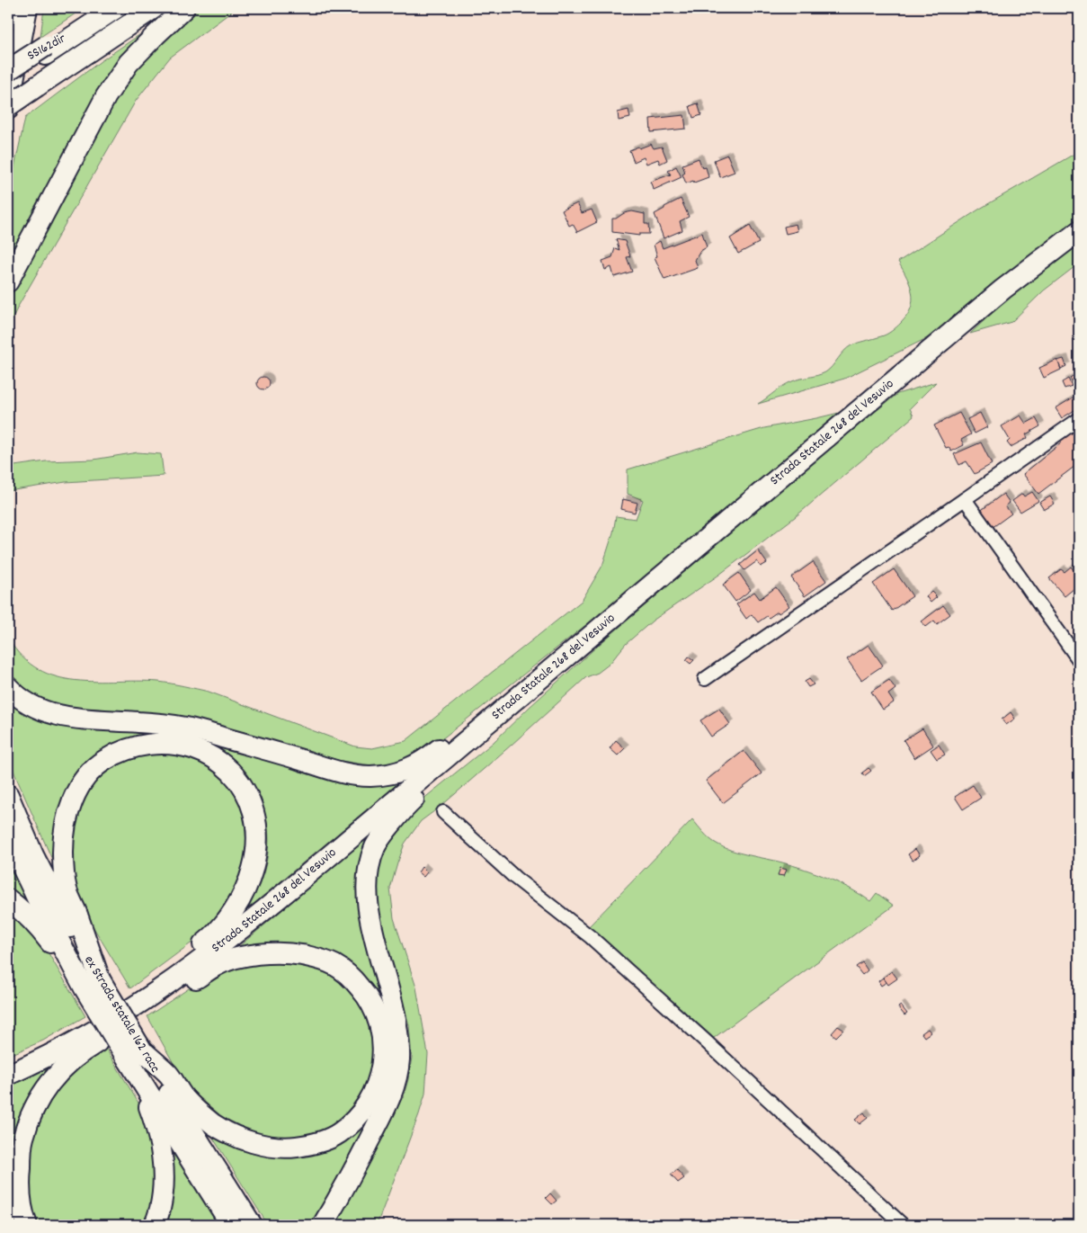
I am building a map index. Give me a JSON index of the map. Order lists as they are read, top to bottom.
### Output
{
  "streets": {
    "highway": ["SS162dir", "Strada Statale 268 del Vesuvio", "ex Strada statale 162 racc"]
  }
}
